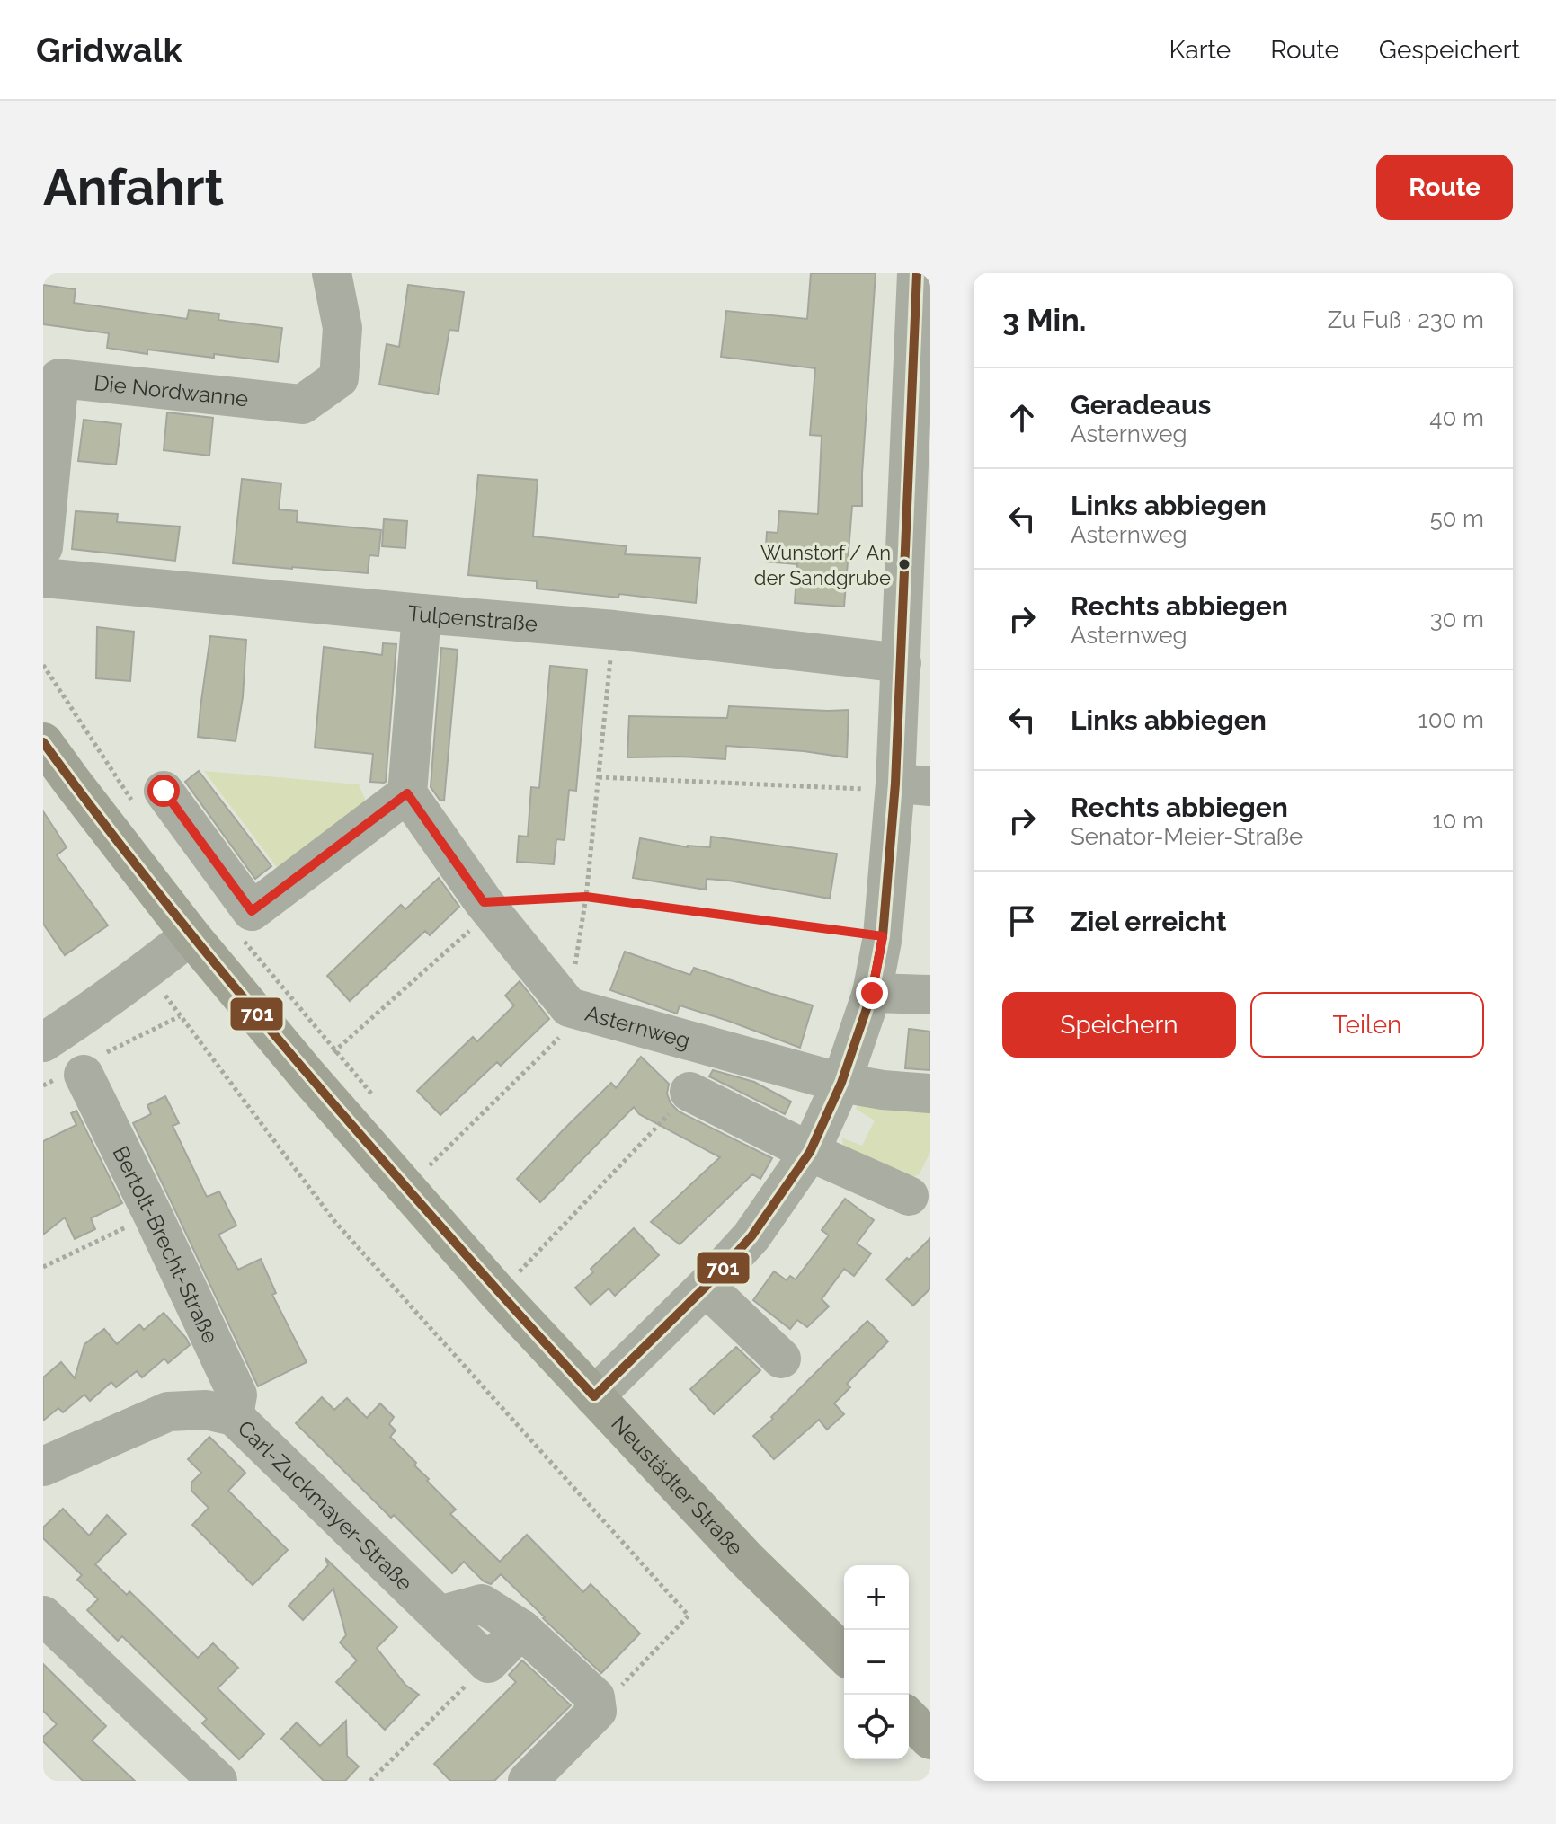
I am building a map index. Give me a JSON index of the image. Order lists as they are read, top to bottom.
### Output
{
  "streets": {
    "main road": ["Neustädter Straße"],
    "street": [
      "Die Nordwanne",
      "Tulpenstraße",
      "Asternweg",
      "Bertolt-Brecht-Straße",
      "Carl-Zuckmayer-Straße"
    ]
  },
  "crossings": [
    ["Bertolt-Brecht-Straße", "Carl-Zuckmayer-Straße"]
  ],
  "places": ["Wunstorf / An der Sandgrube"],
  "lines": ["transit line 701"],
  "page": {
    "header": "Gridwalk",
    "nav": ["Karte", "Route", "Gespeichert"],
    "buttons": [
      "Route",
      ["Speichern", "Teilen"]
    ],
    "title": "Anfahrt",
    "heading": ["3 Min.", "Zu Fuß · 230 m"],
    "list": [
      ["Geradeaus", "Asternweg", "40 m"],
      ["Links abbiegen", "Asternweg", "50 m"],
      ["Rechts abbiegen", "Asternweg", "30 m"],
      ["Links abbiegen", "100 m"],
      ["Rechts abbiegen", "Senator-Meier-Straße", "10 m"],
      "Ziel erreicht"
    ],
    "map_buttons": ["+", "−"]
  }
}
